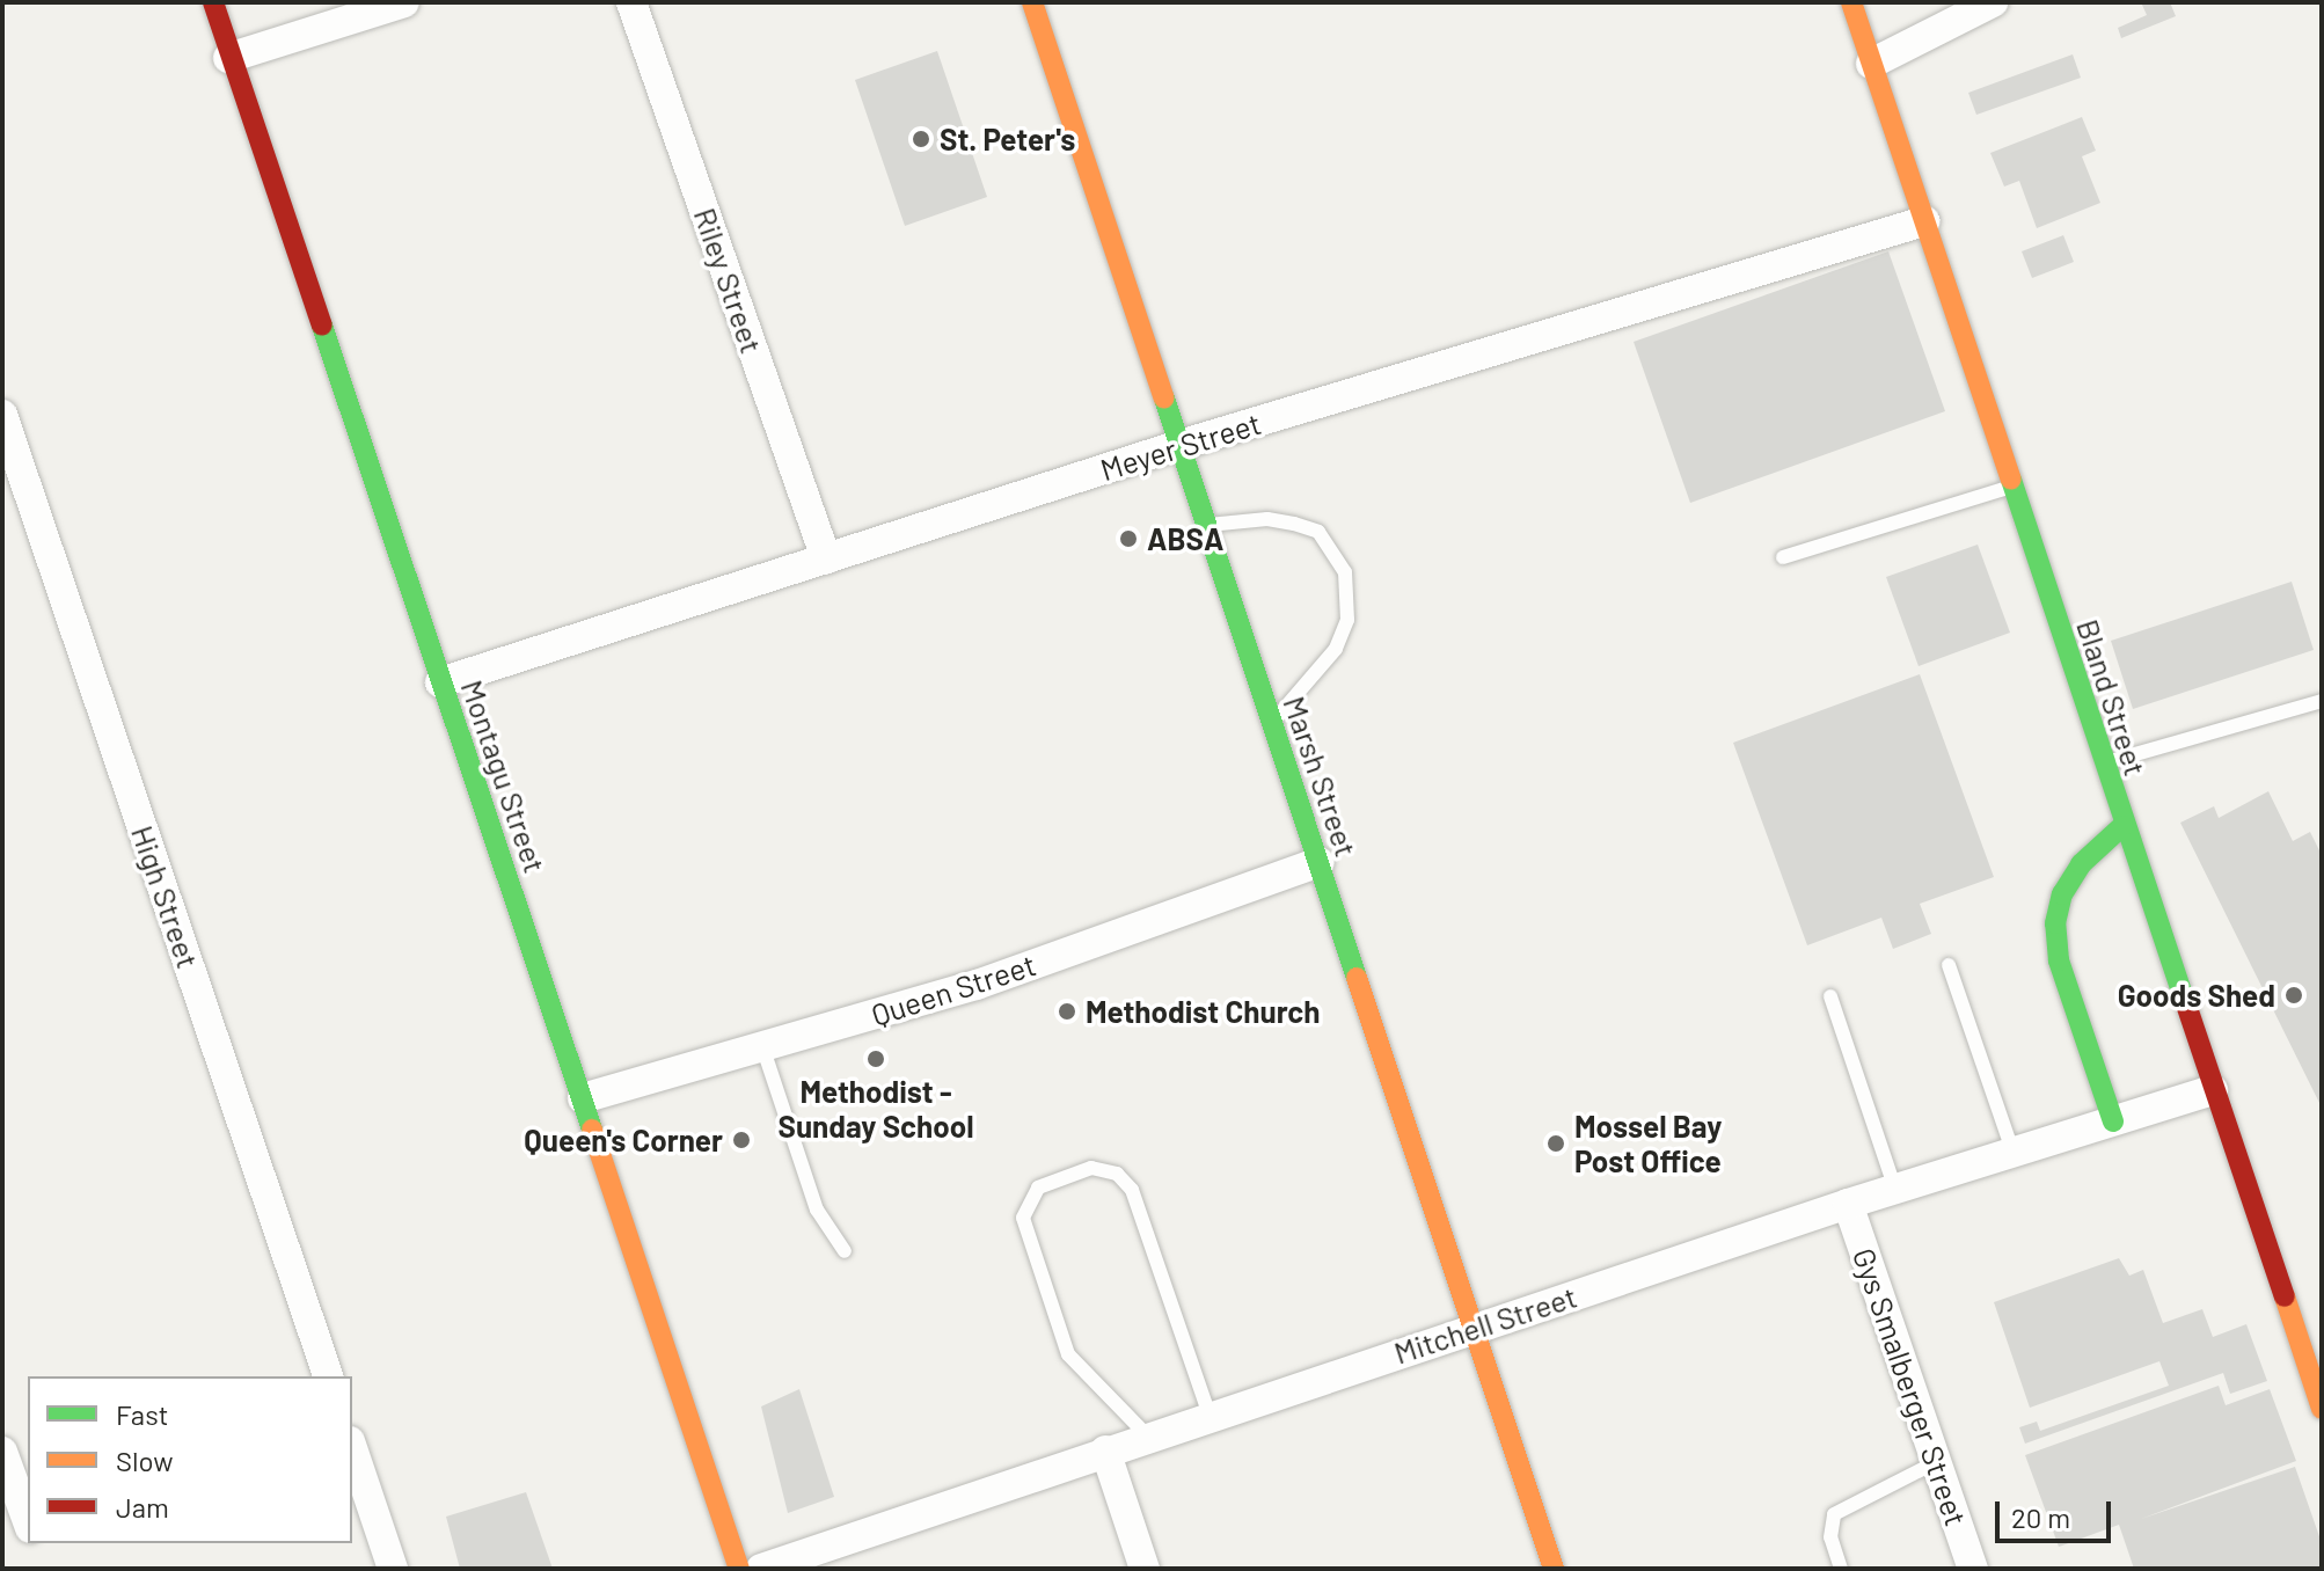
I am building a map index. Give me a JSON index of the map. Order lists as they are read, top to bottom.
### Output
{
  "streets": {
    "street": [
      "Riley Street",
      "Meyer Street",
      "Bland Street",
      "Montagu Street",
      "Marsh Street",
      "High Street",
      "Queen Street",
      "Mitchell Street",
      "Gys Smalberger Street"
    ]
  },
  "crossings": [
    ["Riley Street", "Meyer Street"],
    ["Meyer Street", "Bland Street"],
    ["Meyer Street", "Montagu Street"],
    ["Meyer Street", "Marsh Street"],
    ["Bland Street", "Mitchell Street"],
    ["Montagu Street", "Queen Street"],
    ["Marsh Street", "Queen Street"],
    ["Marsh Street", "Mitchell Street"],
    ["Mitchell Street", "Gys Smalberger Street"]
  ],
  "places": [
    "St. Peter's",
    "ABSA",
    "Goods Shed",
    "Methodist Church",
    "Methodist - Sunday School",
    "Queen's Corner",
    "Mossel Bay Post Office"
  ],
  "legend": ["Fast", "Slow", "Jam"],
  "scale_bar": "20 m"
}
